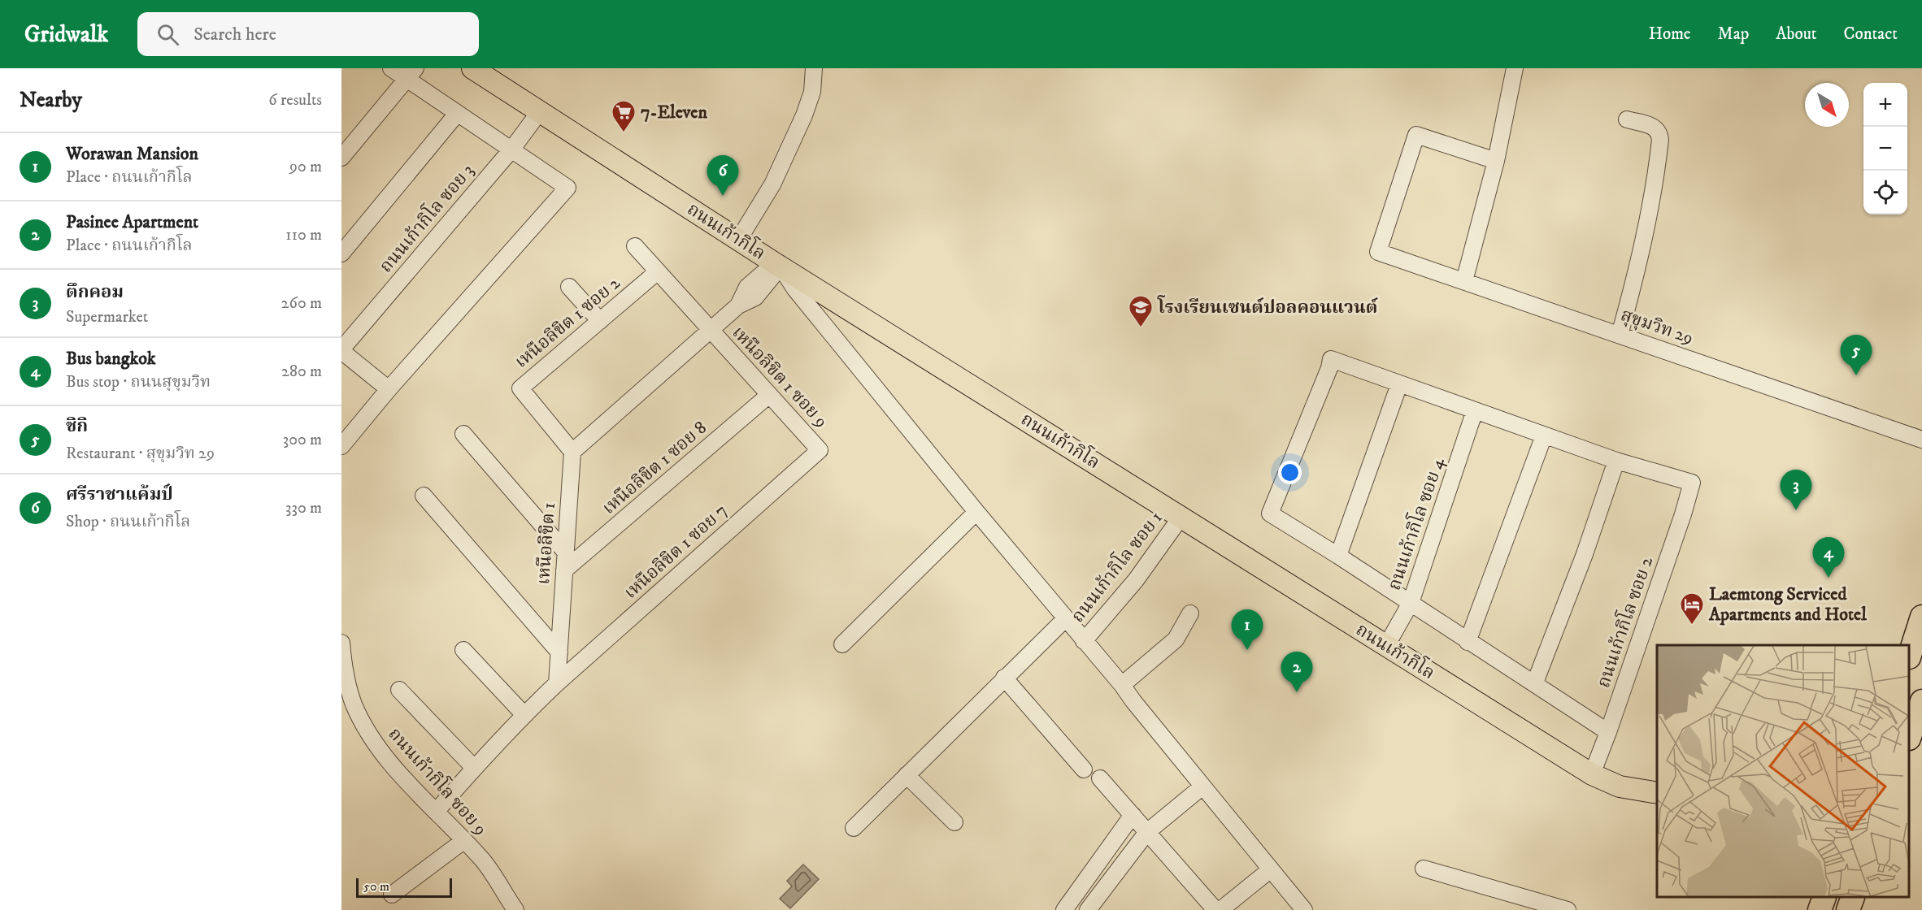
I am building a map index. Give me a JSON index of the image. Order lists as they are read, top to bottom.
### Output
{
  "streets": {
    "main road": ["ถนนเก้ากิโล"],
    "street": [
      "ถนนเก้ากิโล ซอย 3",
      "เหนือลิขิต 1 ซอย 2",
      "สุขุมวิท 29",
      "เหนือลิขิต 1 ซอย 9",
      "เหนือลิขิต 1 ซอย 8",
      "ถนนเก้ากิโล ซอย 4",
      "เหนือลิขิต 1",
      "เหนือลิขิต 1 ซอย 7",
      "ถนนเก้ากิโล ซอย 1",
      "ถนนเก้ากิโล ซอย 2",
      "ถนนเก้ากิโล ซอย 9"
    ]
  },
  "crossings": [
    ["ถนนเก้ากิโล ซอย 3", "ถนนเก้ากิโล"],
    ["ถนนเก้ากิโล", "ถนนเก้ากิโล ซอย 4"],
    ["ถนนเก้ากิโล", "ถนนเก้ากิโล ซอย 1"],
    ["ถนนเก้ากิโล", "ถนนเก้ากิโล ซอย 2"],
    ["เหนือลิขิต 1 ซอย 2", "เหนือลิขิต 1 ซอย 9"],
    ["เหนือลิขิต 1 ซอย 2", "เหนือลิขิต 1"],
    ["เหนือลิขิต 1 ซอย 9", "เหนือลิขิต 1 ซอย 8"],
    ["เหนือลิขิต 1 ซอย 9", "เหนือลิขิต 1 ซอย 7"],
    ["เหนือลิขิต 1 ซอย 8", "เหนือลิขิต 1"],
    ["เหนือลิขิต 1", "เหนือลิขิต 1 ซอย 7"]
  ],
  "places": {
    "supermarket": ["7-Eleven"],
    "school or university": ["โรงเรียนเซนต์ปอลคอนแวนต์"],
    "hotel": ["Laemtong Serviced Apartments and Hotel"]
  },
  "scale_bar": "50 m",
  "north": "bottom right",
  "page": {
    "header": "Gridwalk",
    "search": "Search here",
    "nav": [
      "Home",
      "Map",
      "About",
      "Contact"
    ],
    "heading": ["Nearby", "6 results"],
    "map_buttons": ["+", "−"],
    "list": [
      {
        "mark": "1",
        "name": "Worawan Mansion",
        "note": "Place · ถนนเก้ากิโล",
        "value": "90 m"
      },
      {
        "mark": "2",
        "name": "Pasinee Apartment",
        "note": "Place · ถนนเก้ากิโล",
        "value": "110 m"
      },
      {
        "mark": "3",
        "name": "ตึกคอม",
        "note": "Supermarket",
        "value": "260 m"
      },
      {
        "mark": "4",
        "name": "Bus bangkok",
        "note": "Bus stop · ถนนสุขุมวิท",
        "value": "280 m"
      },
      {
        "mark": "5",
        "name": "ชิกิ",
        "note": "Restaurant · สุขุมวิท 29",
        "value": "300 m"
      },
      {
        "mark": "6",
        "name": "ศรีราชาแค้มป์",
        "note": "Shop · ถนนเก้ากิโล",
        "value": "330 m"
      }
    ],
    "pins": [
      "6",
      "5",
      "3",
      "4",
      "1",
      "2"
    ],
    "scale": "50 m"
  }
}
